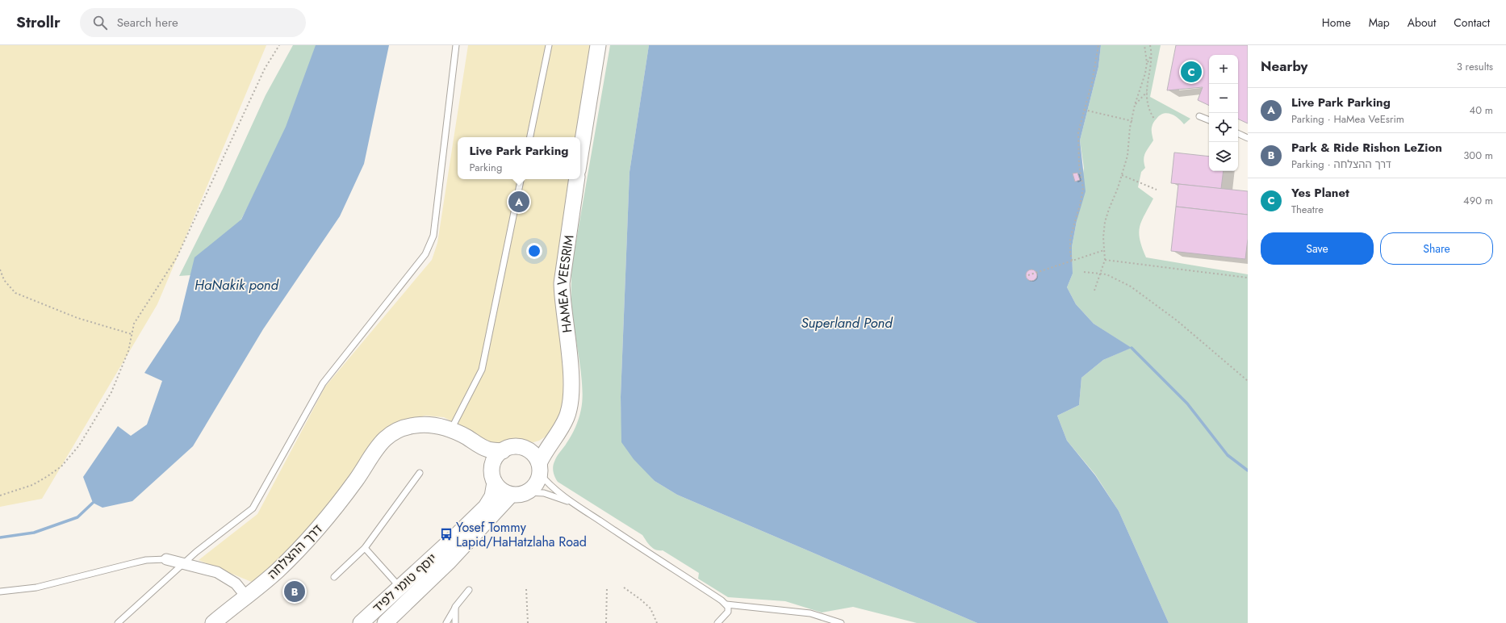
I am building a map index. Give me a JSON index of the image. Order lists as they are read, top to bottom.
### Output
{
  "streets": {
    "street": ["HAMEA VEESRIM", "דרך ההצלחה", "יוסף טומי לפיד"]
  },
  "crossings": [
    ["HAMEA VEESRIM", "דרך ההצלחה"],
    ["HAMEA VEESRIM", "יוסף טומי לפיד"],
    ["דרך ההצלחה", "יוסף טומי לפיד"]
  ],
  "water": ["HaNakik pond", "Superland Pond"],
  "places": {
    "bus stop": ["Yosef Tommy Lapid/HaHatzlaha Road"]
  },
  "page": {
    "header": "Strollr",
    "search": "Search here",
    "nav": [
      "Home",
      "Map",
      "About",
      "Contact"
    ],
    "heading": ["Nearby", "3 results"],
    "map_buttons": ["+", "−"],
    "pins": ["C", "A", "B"],
    "list": [
      {
        "mark": "A",
        "name": "Live Park Parking",
        "note": "Parking · HaMea VeEsrim",
        "value": "40 m"
      },
      {
        "mark": "B",
        "name": "Park & Ride Rishon LeZion",
        "note": "Parking · דרך ההצלחה",
        "value": "300 m"
      },
      {
        "mark": "C",
        "name": "Yes Planet",
        "note": "Theatre",
        "value": "490 m"
      }
    ],
    "popup": ["Live Park Parking", "Parking"],
    "buttons": ["Save", "Share"]
  }
}
